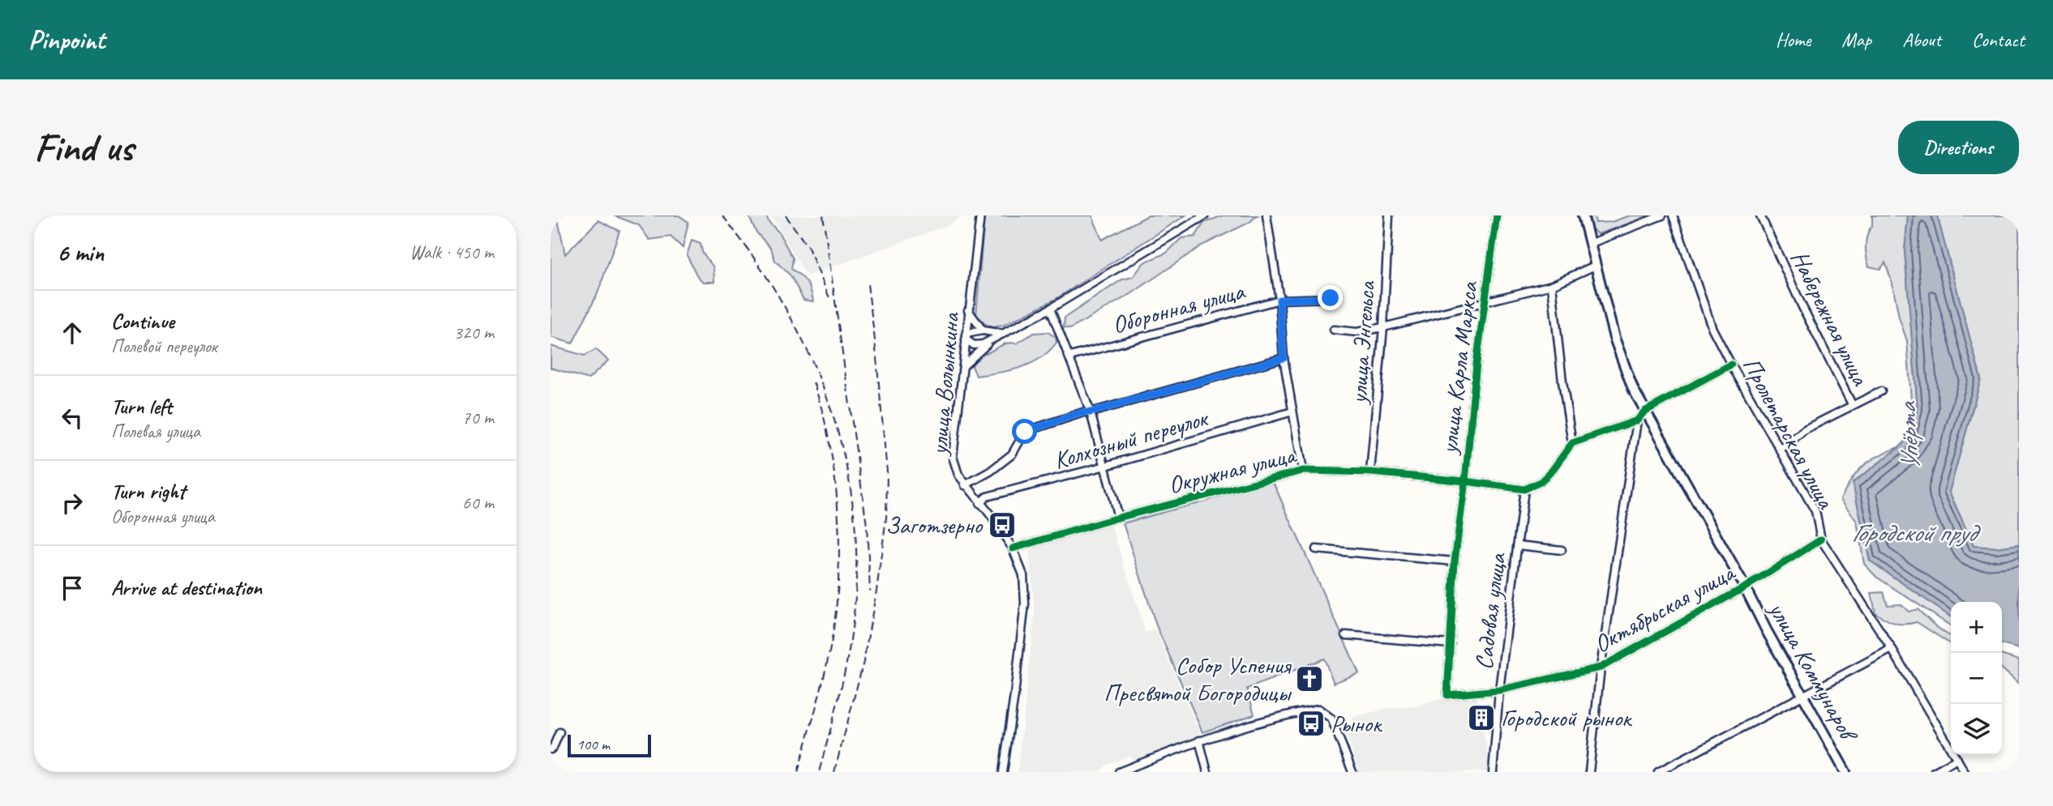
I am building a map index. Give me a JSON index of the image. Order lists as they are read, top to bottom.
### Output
{
  "streets": {
    "main road": ["улица Коммунаров"],
    "street": [
      "Оборонная улица",
      "Набережная улица",
      "улица Энгельса",
      "улица Карла Маркса",
      "улица Волынкина",
      "Пролетарская улица",
      "Колхозный переулок",
      "Окружная улица",
      "Октябрьская улица",
      "Садовая улица"
    ]
  },
  "crossings": [
    ["улица Энгельса", "Окружная улица"],
    ["улица Карла Маркса", "Окружная улица"],
    ["улица Карла Маркса", "Октябрьская улица"],
    ["улица Волынкина", "Колхозный переулок"],
    ["улица Волынкина", "Окружная улица"],
    ["Пролетарская улица", "Октябрьская улица"],
    ["Окружная улица", "Садовая улица"],
    ["Октябрьская улица", "Садовая улица"],
    ["Октябрьская улица", "улица Коммунаров"]
  ],
  "water": ["Упёрта", "Городской пруд"],
  "places": {
    "bus stop": ["Заготзерно", "Рынок"],
    "church": ["Собор Успения Пресвятой Богородицы"],
    "building": ["Городской рынок"]
  },
  "scale_bar": "100 m",
  "page": {
    "header": "Pinpoint",
    "nav": [
      "Home",
      "Map",
      "About",
      "Contact"
    ],
    "buttons": "Directions",
    "title": "Find us",
    "heading": ["6 min", "Walk · 450 m"],
    "list": [
      ["Continue", "Полевой переулок", "320 m"],
      ["Turn left", "Полевая улица", "70 m"],
      ["Turn right", "Оборонная улица", "60 m"],
      "Arrive at destination"
    ],
    "map_buttons": ["+", "−"],
    "scale": "100 m"
  }
}
